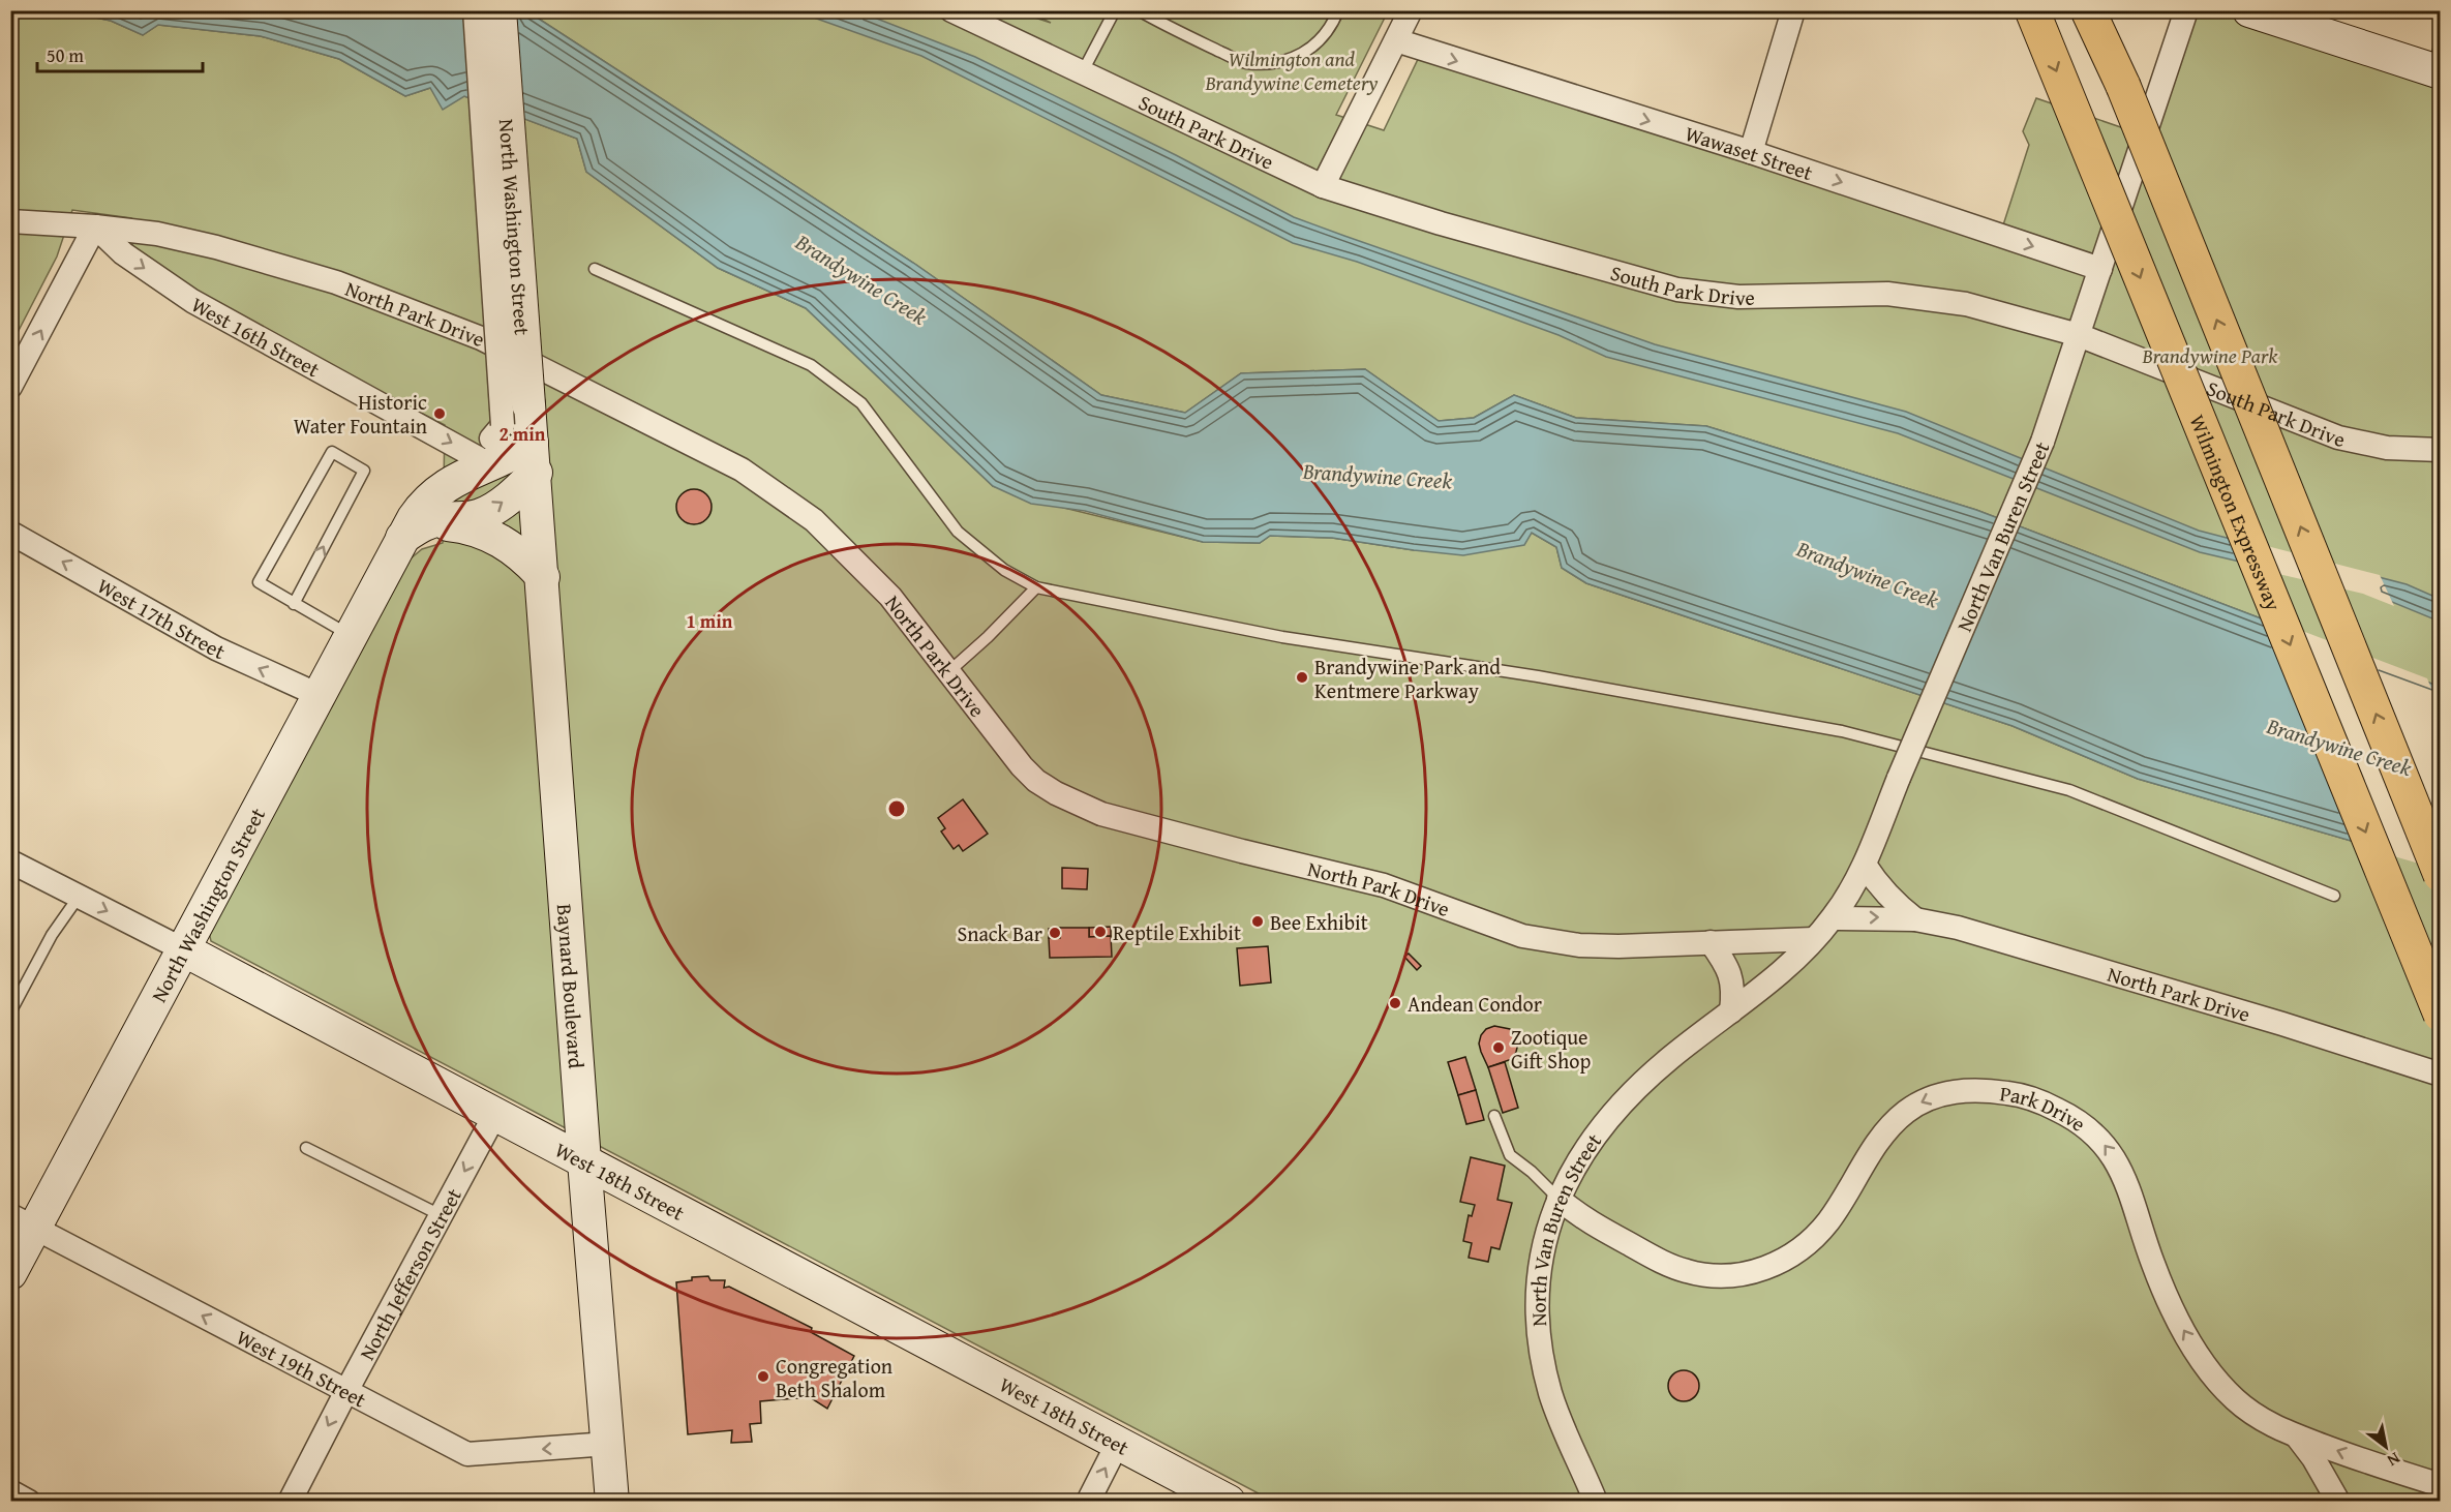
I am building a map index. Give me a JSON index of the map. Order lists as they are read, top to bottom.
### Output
{
  "streets": {
    "highway": ["Wilmington Expressway"],
    "street": [
      "South Park Drive",
      "Wawaset Street",
      "North Washington Street",
      "North Park Drive",
      "West 16th Street",
      "North Van Buren Street",
      "West 17th Street",
      "Baynard Boulevard",
      "Park Drive",
      "West 18th Street",
      "North Jefferson Street",
      "West 19th Street"
    ]
  },
  "crossings": [
    ["South Park Drive", "North Van Buren Street"],
    ["Wawaset Street", "North Van Buren Street"],
    ["North Washington Street", "West 16th Street"],
    ["North Washington Street", "West 17th Street"],
    ["North Washington Street", "Baynard Boulevard"],
    ["North Washington Street", "West 18th Street"],
    ["North Washington Street", "West 19th Street"],
    ["North Park Drive", "West 16th Street"],
    ["North Park Drive", "North Van Buren Street"],
    ["North Van Buren Street", "Park Drive"],
    ["Baynard Boulevard", "West 18th Street"],
    ["Baynard Boulevard", "West 19th Street"],
    ["West 18th Street", "North Jefferson Street"],
    ["North Jefferson Street", "West 19th Street"]
  ],
  "one_way": [
    "Wawaset Street",
    "West 16th Street",
    "West 17th Street",
    "North Jefferson Street",
    "West 19th Street"
  ],
  "water": ["Brandywine Creek"],
  "parks": ["Wilmington and Brandywine Cemetery", "Brandywine Park"],
  "places": [
    "Historic Water Fountain",
    "Brandywine Park and Kentmere Parkway",
    "Bee Exhibit",
    "Reptile Exhibit",
    "Snack Bar",
    "Andean Condor",
    "Zootique Gift Shop",
    "Congregation Beth Shalom"
  ],
  "scale_bar": "50 m",
  "north": "bottom right",
  "rings": ["2 min", "1 min"]
}
